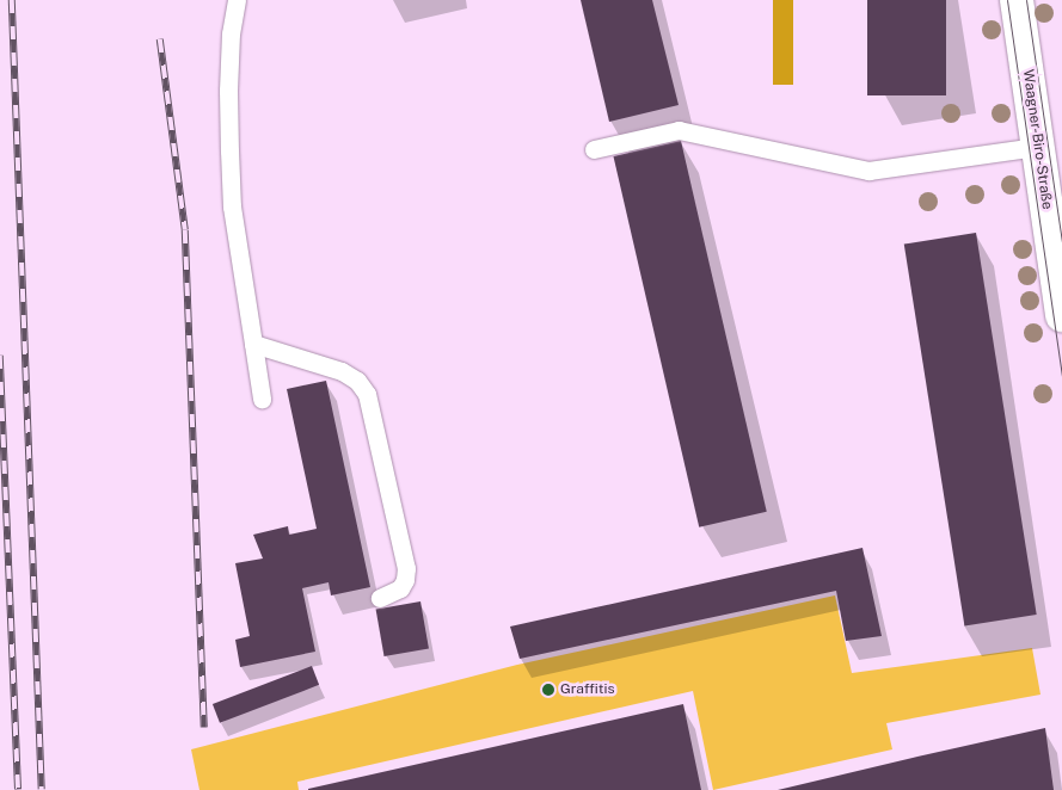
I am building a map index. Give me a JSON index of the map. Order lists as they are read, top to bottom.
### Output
{
  "streets": {
    "street": ["Waagner-Biro-Straße"]
  },
  "places": ["Graffitis"]
}
